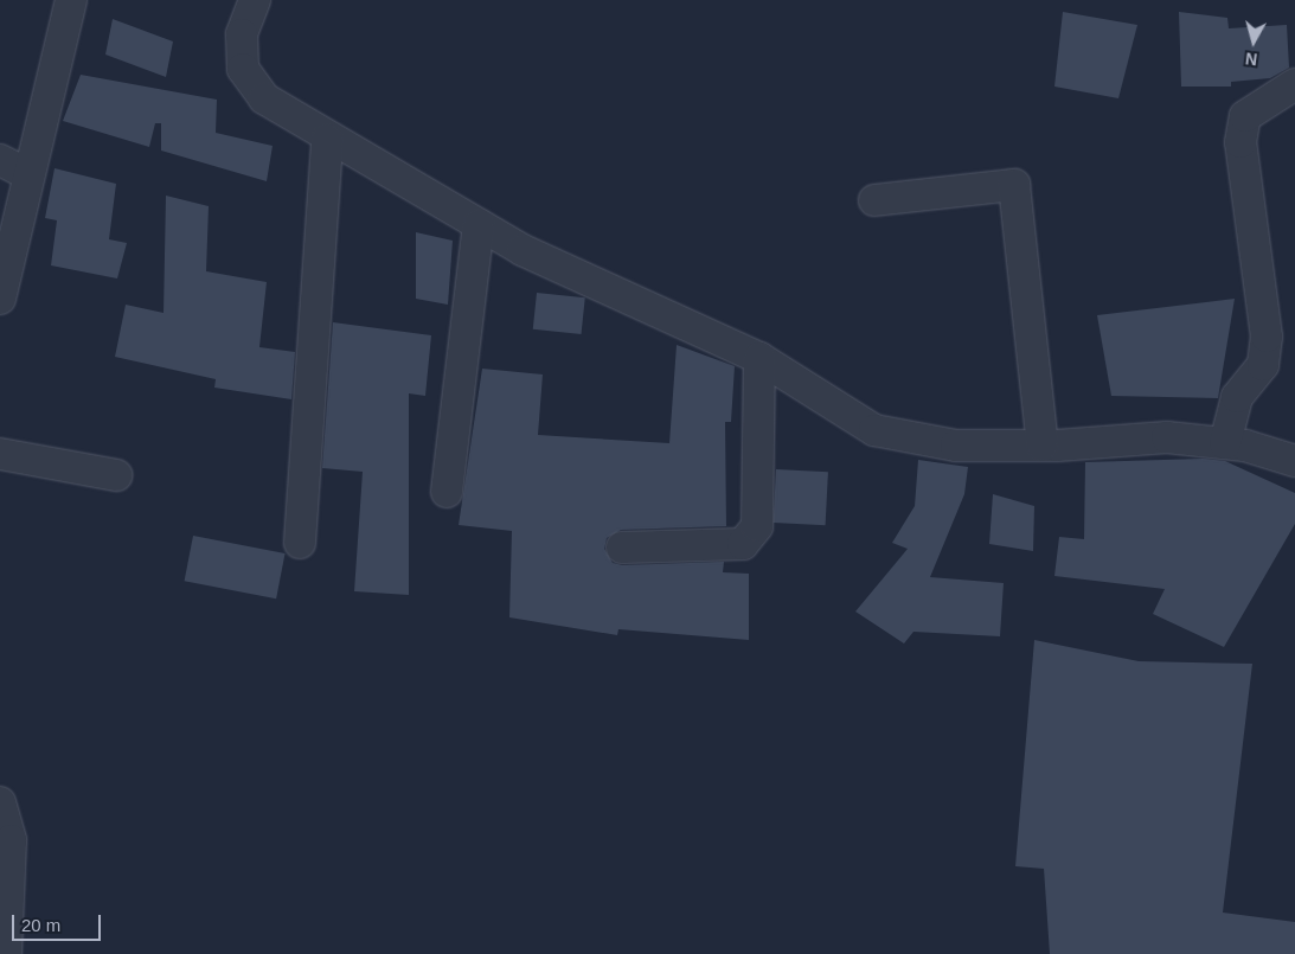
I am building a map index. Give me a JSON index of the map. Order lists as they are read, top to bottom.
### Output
{
  "scale_bar": "20 m",
  "north": "bottom"
}
